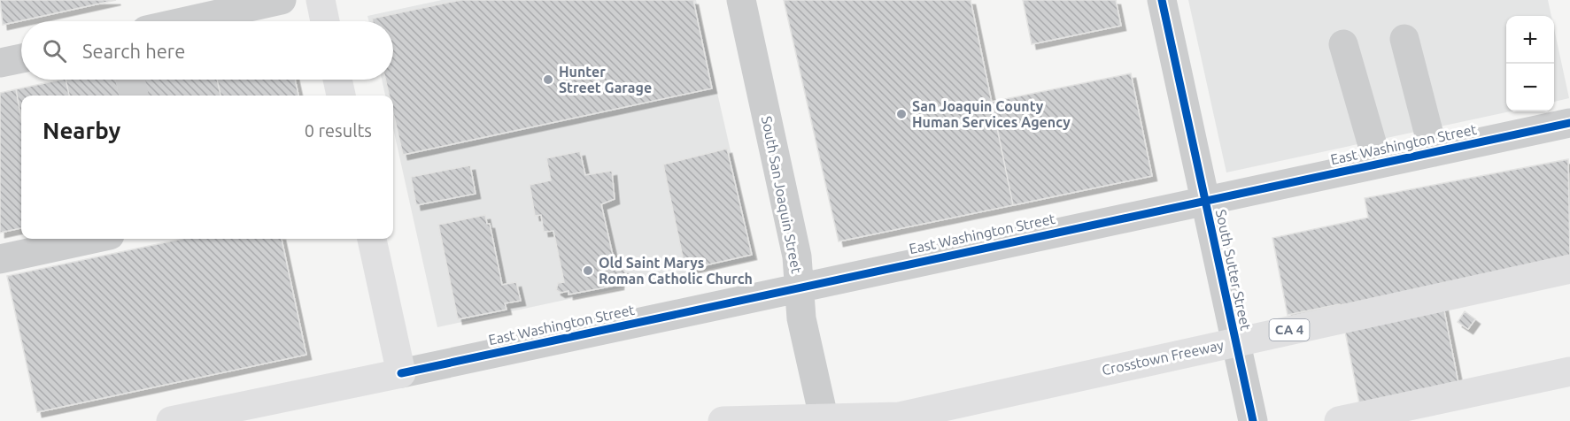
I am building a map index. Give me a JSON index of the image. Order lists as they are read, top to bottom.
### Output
{
  "streets": {
    "main road": ["East Washington Street", "CA 4", "Crosstown Freeway"],
    "street": ["South San Joaquin Street", "South Sutter Street"]
  },
  "crossings": [
    ["East Washington Street", "South San Joaquin Street"],
    ["East Washington Street", "South Sutter Street"]
  ],
  "places": ["Hunter Street Garage", "San Joaquin County Human Services Agency", "Old Saint Marys Roman Catholic Church"],
  "page": {
    "map_buttons": ["+", "−"],
    "search": "Search here",
    "heading": ["Nearby", "0 results"]
  }
}
